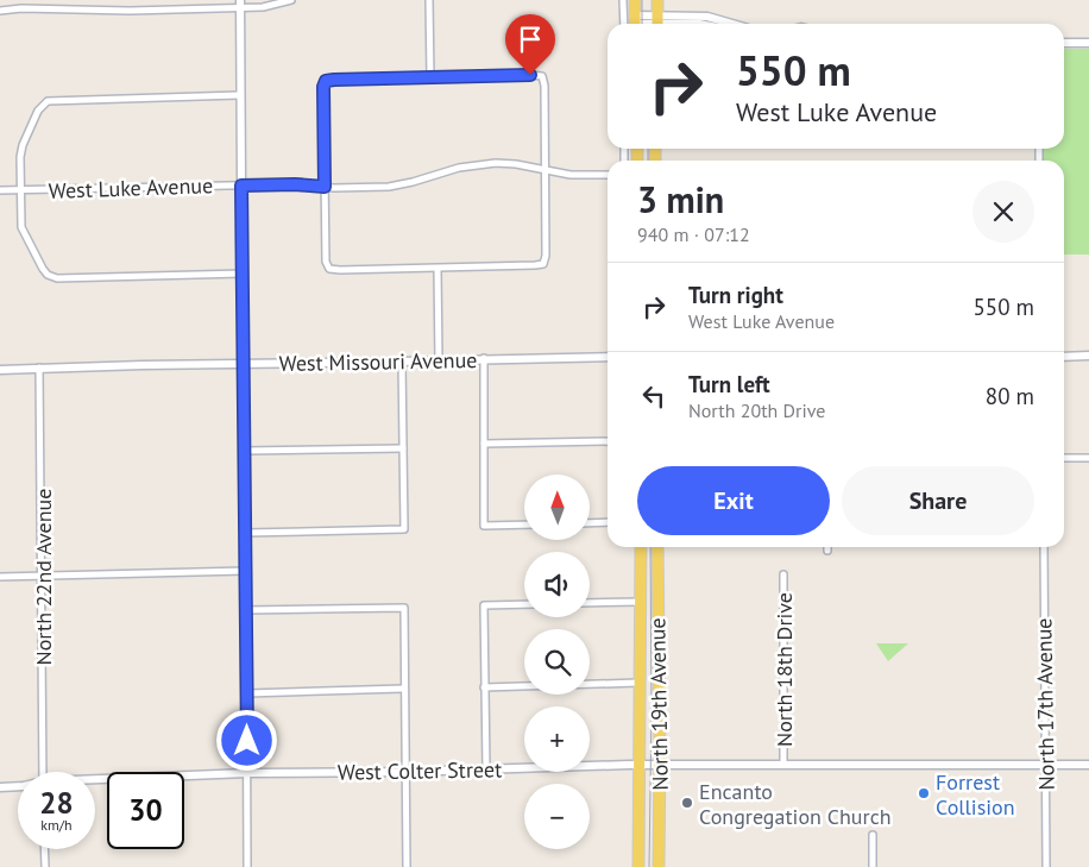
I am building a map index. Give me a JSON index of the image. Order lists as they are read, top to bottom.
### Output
{
  "streets": {
    "main road": ["North 19th Avenue"],
    "street": [
      "West Luke Avenue",
      "West Missouri Avenue",
      "North 22nd Avenue",
      "North 18th Drive",
      "North 17th Avenue",
      "West Colter Street"
    ]
  },
  "crossings": [
    ["West Missouri Avenue", "North 22nd Avenue"],
    ["North 18th Drive", "West Colter Street"],
    ["North 19th Avenue", "West Colter Street"],
    ["North 17th Avenue", "West Colter Street"]
  ],
  "places": ["Forrest Collision", "Encanto Congregation Church"],
  "north": "top",
  "page": {
    "turn": ["550 m", "West Luke Avenue"],
    "heading": ["3 min", "940 m · 07:12"],
    "list": [
      {
        "name": "Turn right",
        "note": "West Luke Avenue",
        "value": "550 m"
      },
      {
        "name": "Turn left",
        "note": "North 20th Drive",
        "value": "80 m"
      }
    ],
    "buttons": ["Exit", "Share"],
    "map_buttons": ["+", "−"],
    "speed": "28 km/h",
    "limit": "30"
  }
}
